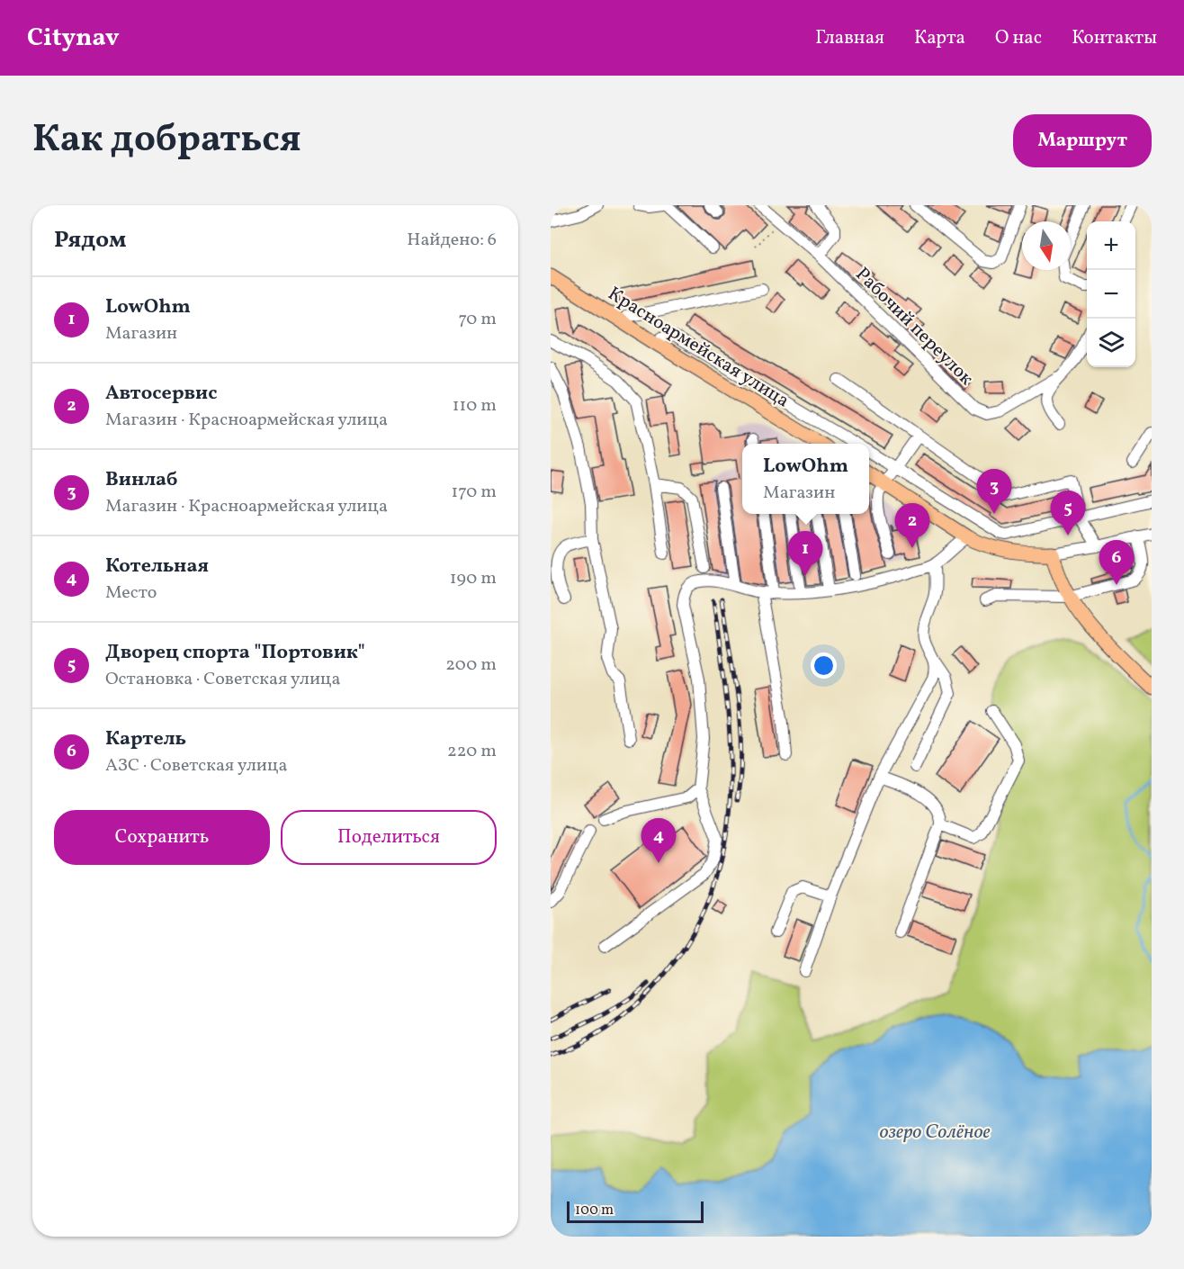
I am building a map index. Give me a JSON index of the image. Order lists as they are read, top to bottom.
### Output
{
  "streets": {
    "main road": ["Красноармейская улица"],
    "street": ["Рабочий переулок"]
  },
  "water": ["озеро Солёное"],
  "scale_bar": "100 m",
  "north": "bottom",
  "page": {
    "header": "Citynav",
    "nav": [
      "Главная",
      "Карта",
      "О нас",
      "Контакты"
    ],
    "title": "Как добраться",
    "buttons": [
      "Маршрут",
      ["Сохранить", "Поделиться"]
    ],
    "heading": ["Рядом", "Найдено: 6"],
    "map_buttons": ["+", "−"],
    "list": [
      {
        "mark": "1",
        "name": "LowOhm",
        "note": "Магазин",
        "value": "70 m"
      },
      {
        "mark": "2",
        "name": "Автосервис",
        "note": "Магазин · Красноармейская улица",
        "value": "110 m"
      },
      {
        "mark": "3",
        "name": "Винлаб",
        "note": "Магазин · Красноармейская улица",
        "value": "170 m"
      },
      {
        "mark": "4",
        "name": "Котельная",
        "note": "Место",
        "value": "190 m"
      },
      {
        "mark": "5",
        "name": "Дворец спорта \"Портовик\"",
        "note": "Остановка · Советская улица",
        "value": "200 m"
      },
      {
        "mark": "6",
        "name": "Картель",
        "note": "АЗС · Советская улица",
        "value": "220 m"
      }
    ],
    "popup": ["LowOhm", "Магазин"],
    "pins": [
      "3",
      "5",
      "2",
      "1",
      "6",
      "4"
    ],
    "scale": "100 m"
  }
}
